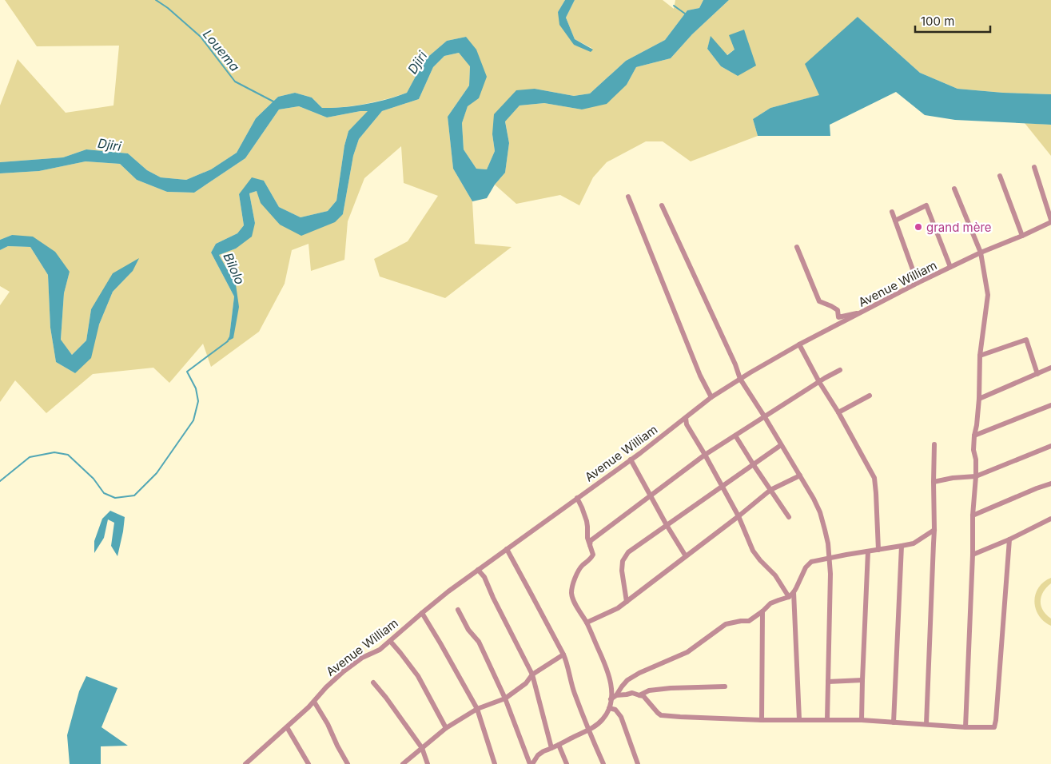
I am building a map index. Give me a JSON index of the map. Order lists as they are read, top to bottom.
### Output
{
  "streets": {
    "street": ["Avenue William"]
  },
  "water": ["Louema", "Djiri", "Bilolo"],
  "places": ["grand mère"],
  "scale_bar": "100 m"
}
